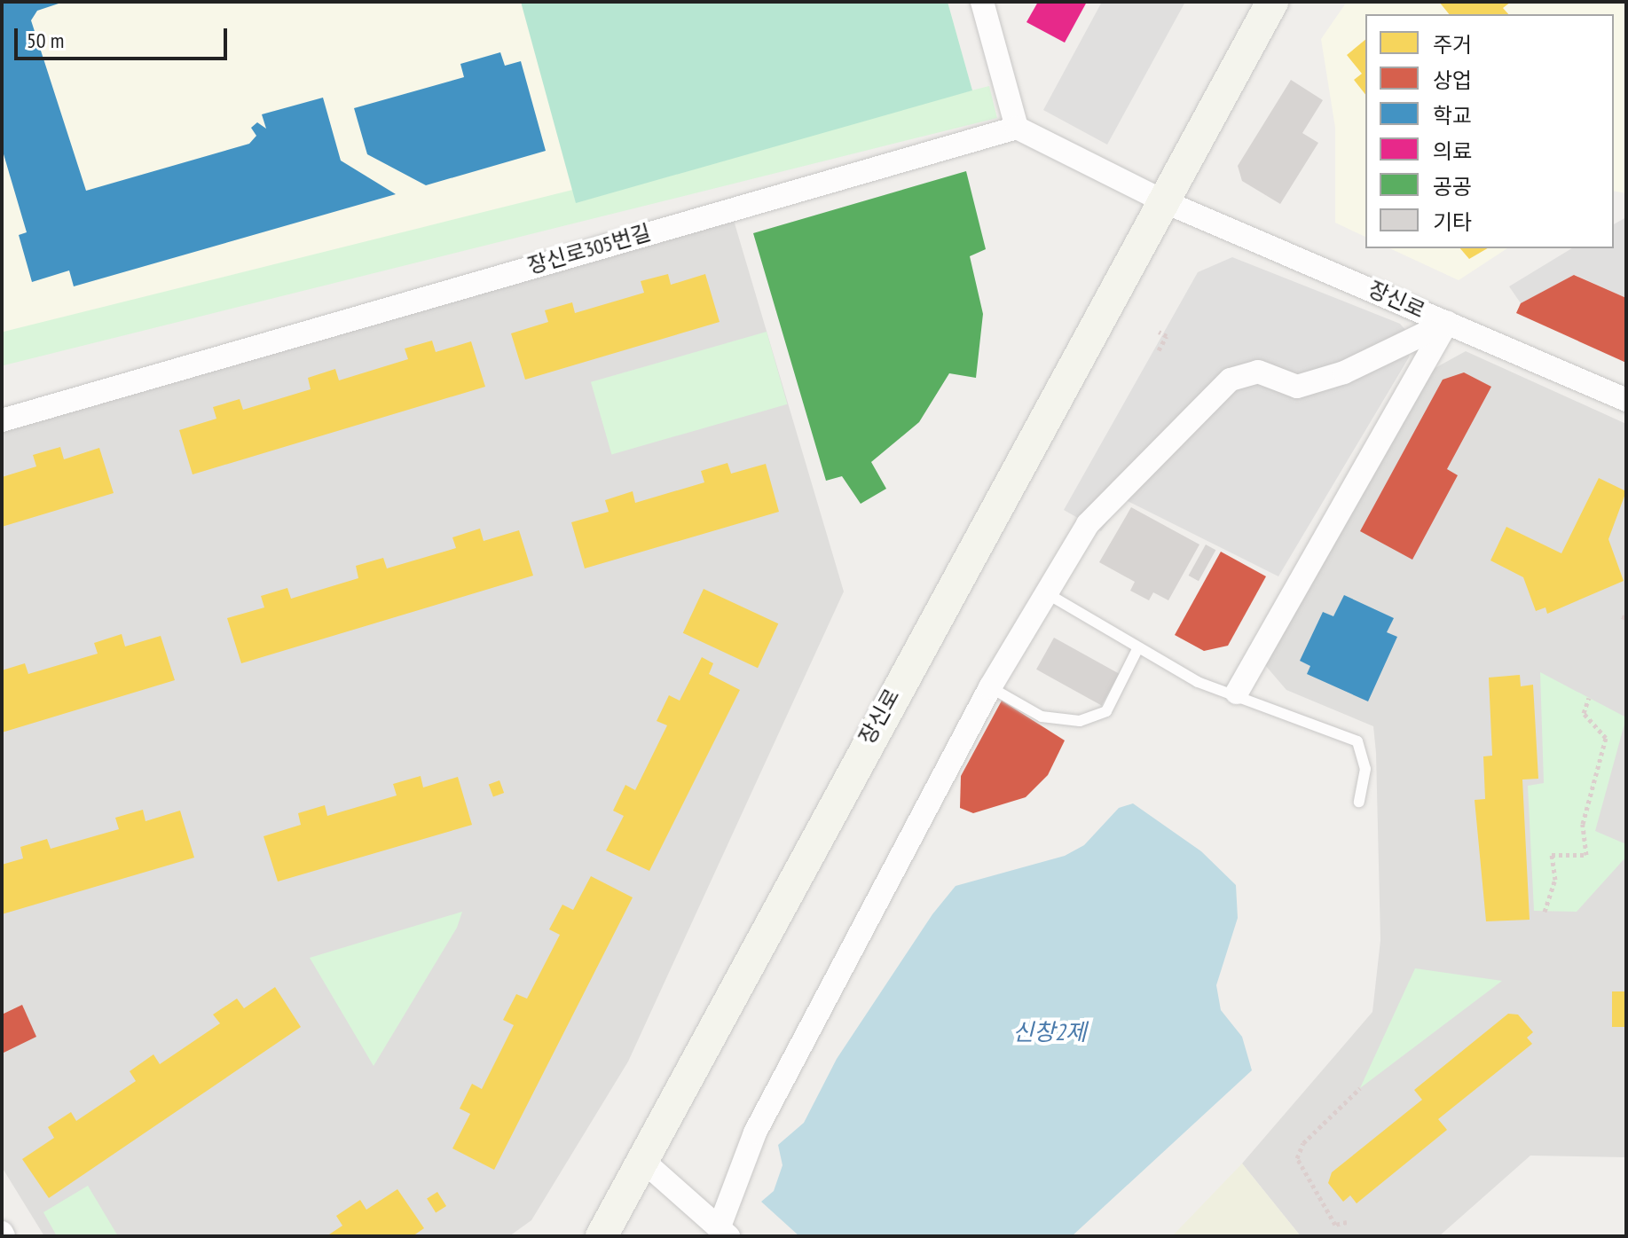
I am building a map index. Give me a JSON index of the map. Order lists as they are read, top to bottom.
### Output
{
  "streets": {
    "main road": ["장신로"],
    "street": ["장신로305번길"]
  },
  "water": ["신창2제"],
  "legend": [
    "주거",
    "상업",
    "학교",
    "의료",
    "공공",
    "기타"
  ],
  "scale_bar": "50 m"
}
